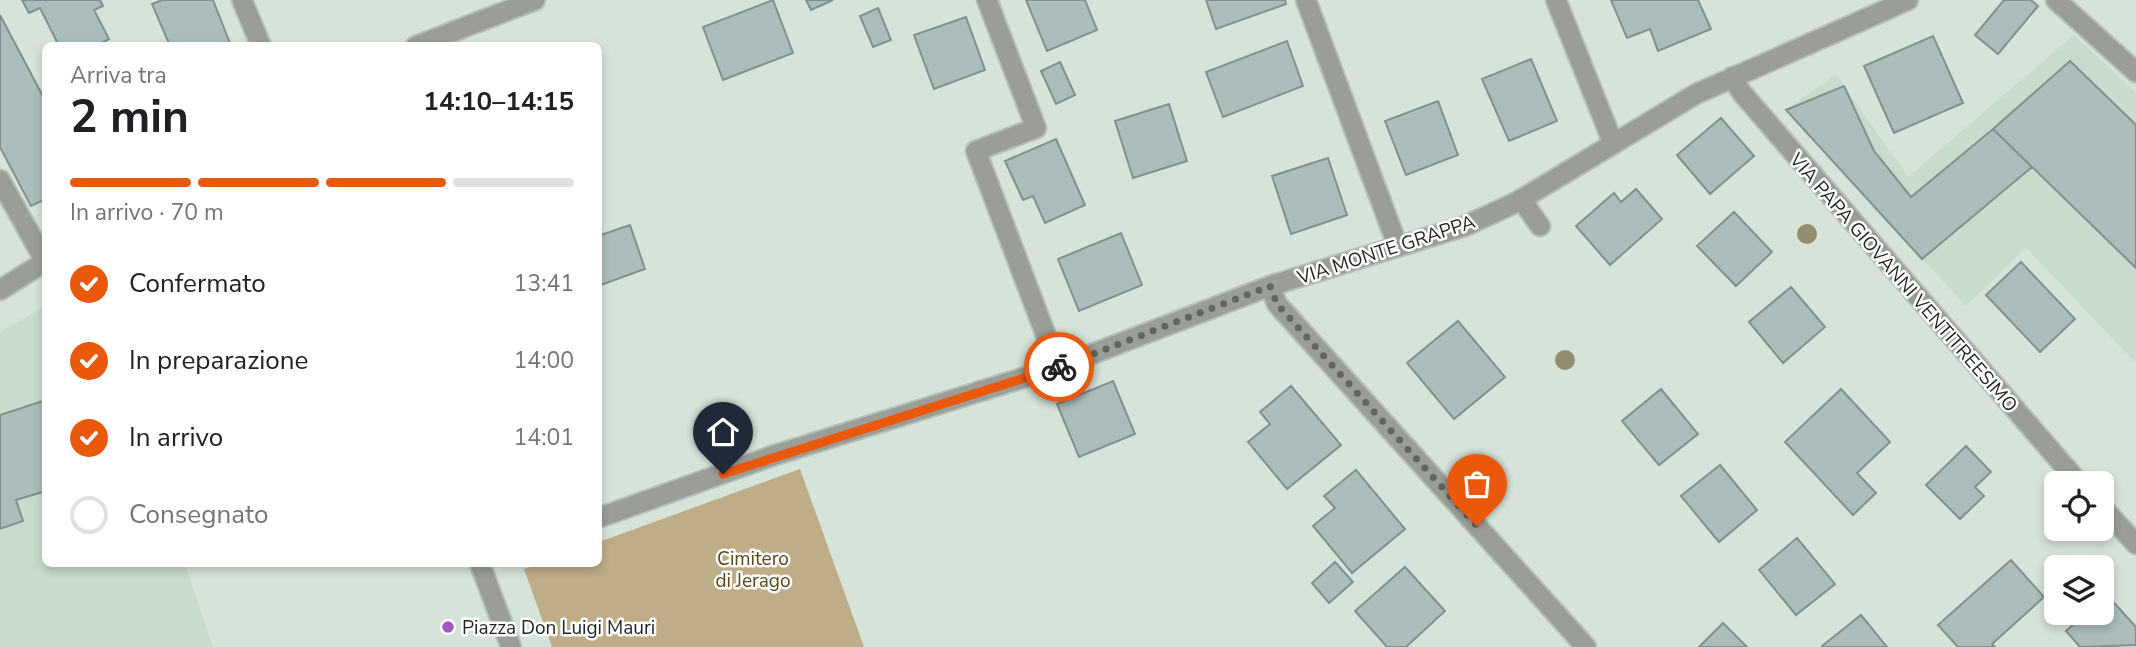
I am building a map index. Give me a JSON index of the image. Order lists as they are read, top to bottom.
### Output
{
  "streets": {
    "street": ["VIA MONTE GRAPPA", "VIA PAPA GIOVANNI VENTITREESIMO"]
  },
  "crossings": [
    ["VIA MONTE GRAPPA", "VIA PAPA GIOVANNI VENTITREESIMO"]
  ],
  "parks": ["Cimitero di Jerago"],
  "places": ["Piazza Don Luigi Mauri"],
  "page": {
    "heading": ["2 min", "Arriva tra", "14:10–14:15"],
    "bar": "In arrivo · 70 m",
    "list": [
      ["Confermato", "13:41"],
      ["In preparazione", "14:00"],
      ["In arrivo", "14:01"],
      "Consegnato"
    ]
  }
}
